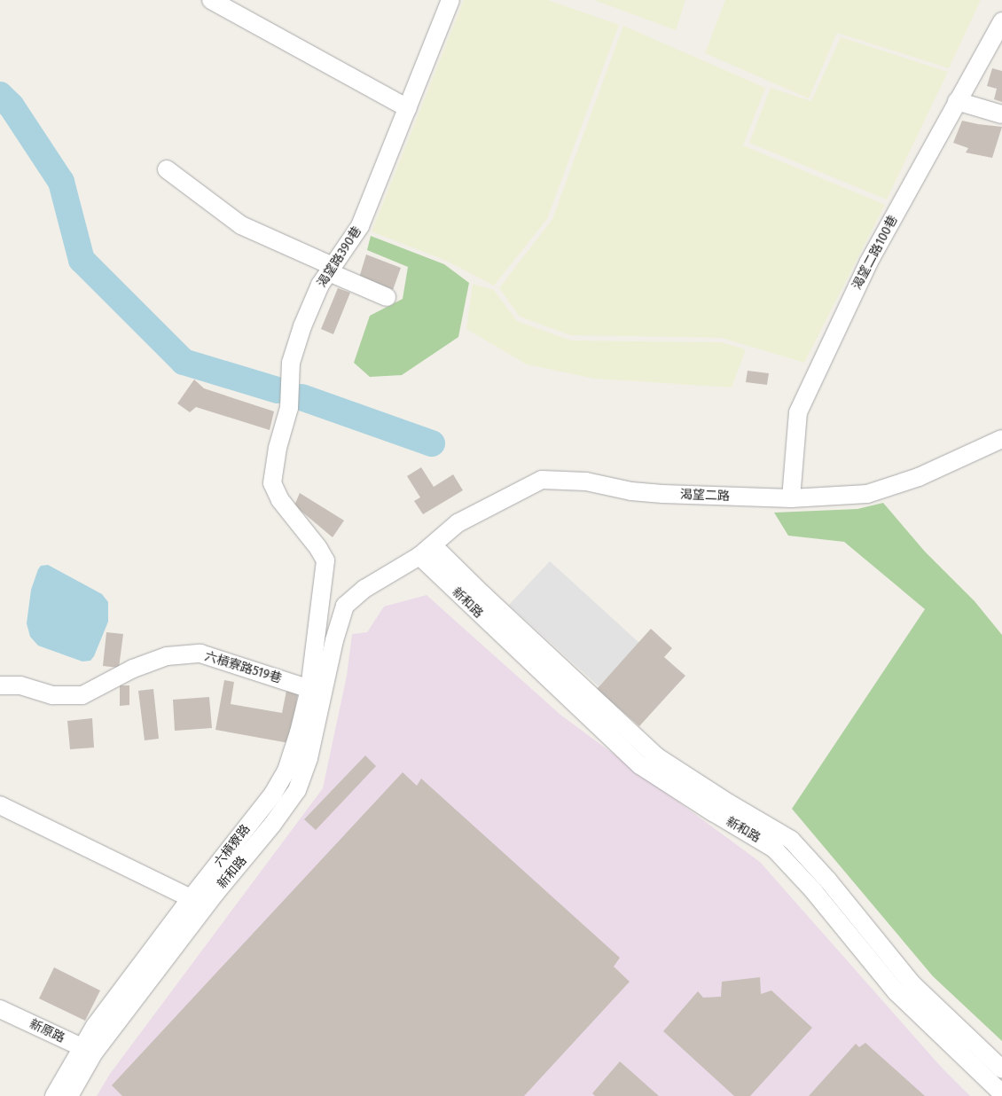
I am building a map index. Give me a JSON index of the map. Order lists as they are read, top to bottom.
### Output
{
  "streets": {
    "street": [
      "渴望二路100巷",
      "渴望路390巷",
      "渴望二路",
      "新和路",
      "六槓寮路519巷",
      "六槓寮路",
      "新原路"
    ]
  },
  "crossings": [
    ["渴望二路100巷", "渴望二路"],
    ["渴望路390巷", "六槓寮路"],
    ["渴望二路", "新和路"],
    ["新和路", "六槓寮路"],
    ["新和路", "新原路"],
    ["六槓寮路519巷", "六槓寮路"],
    ["六槓寮路", "新原路"]
  ]
}
